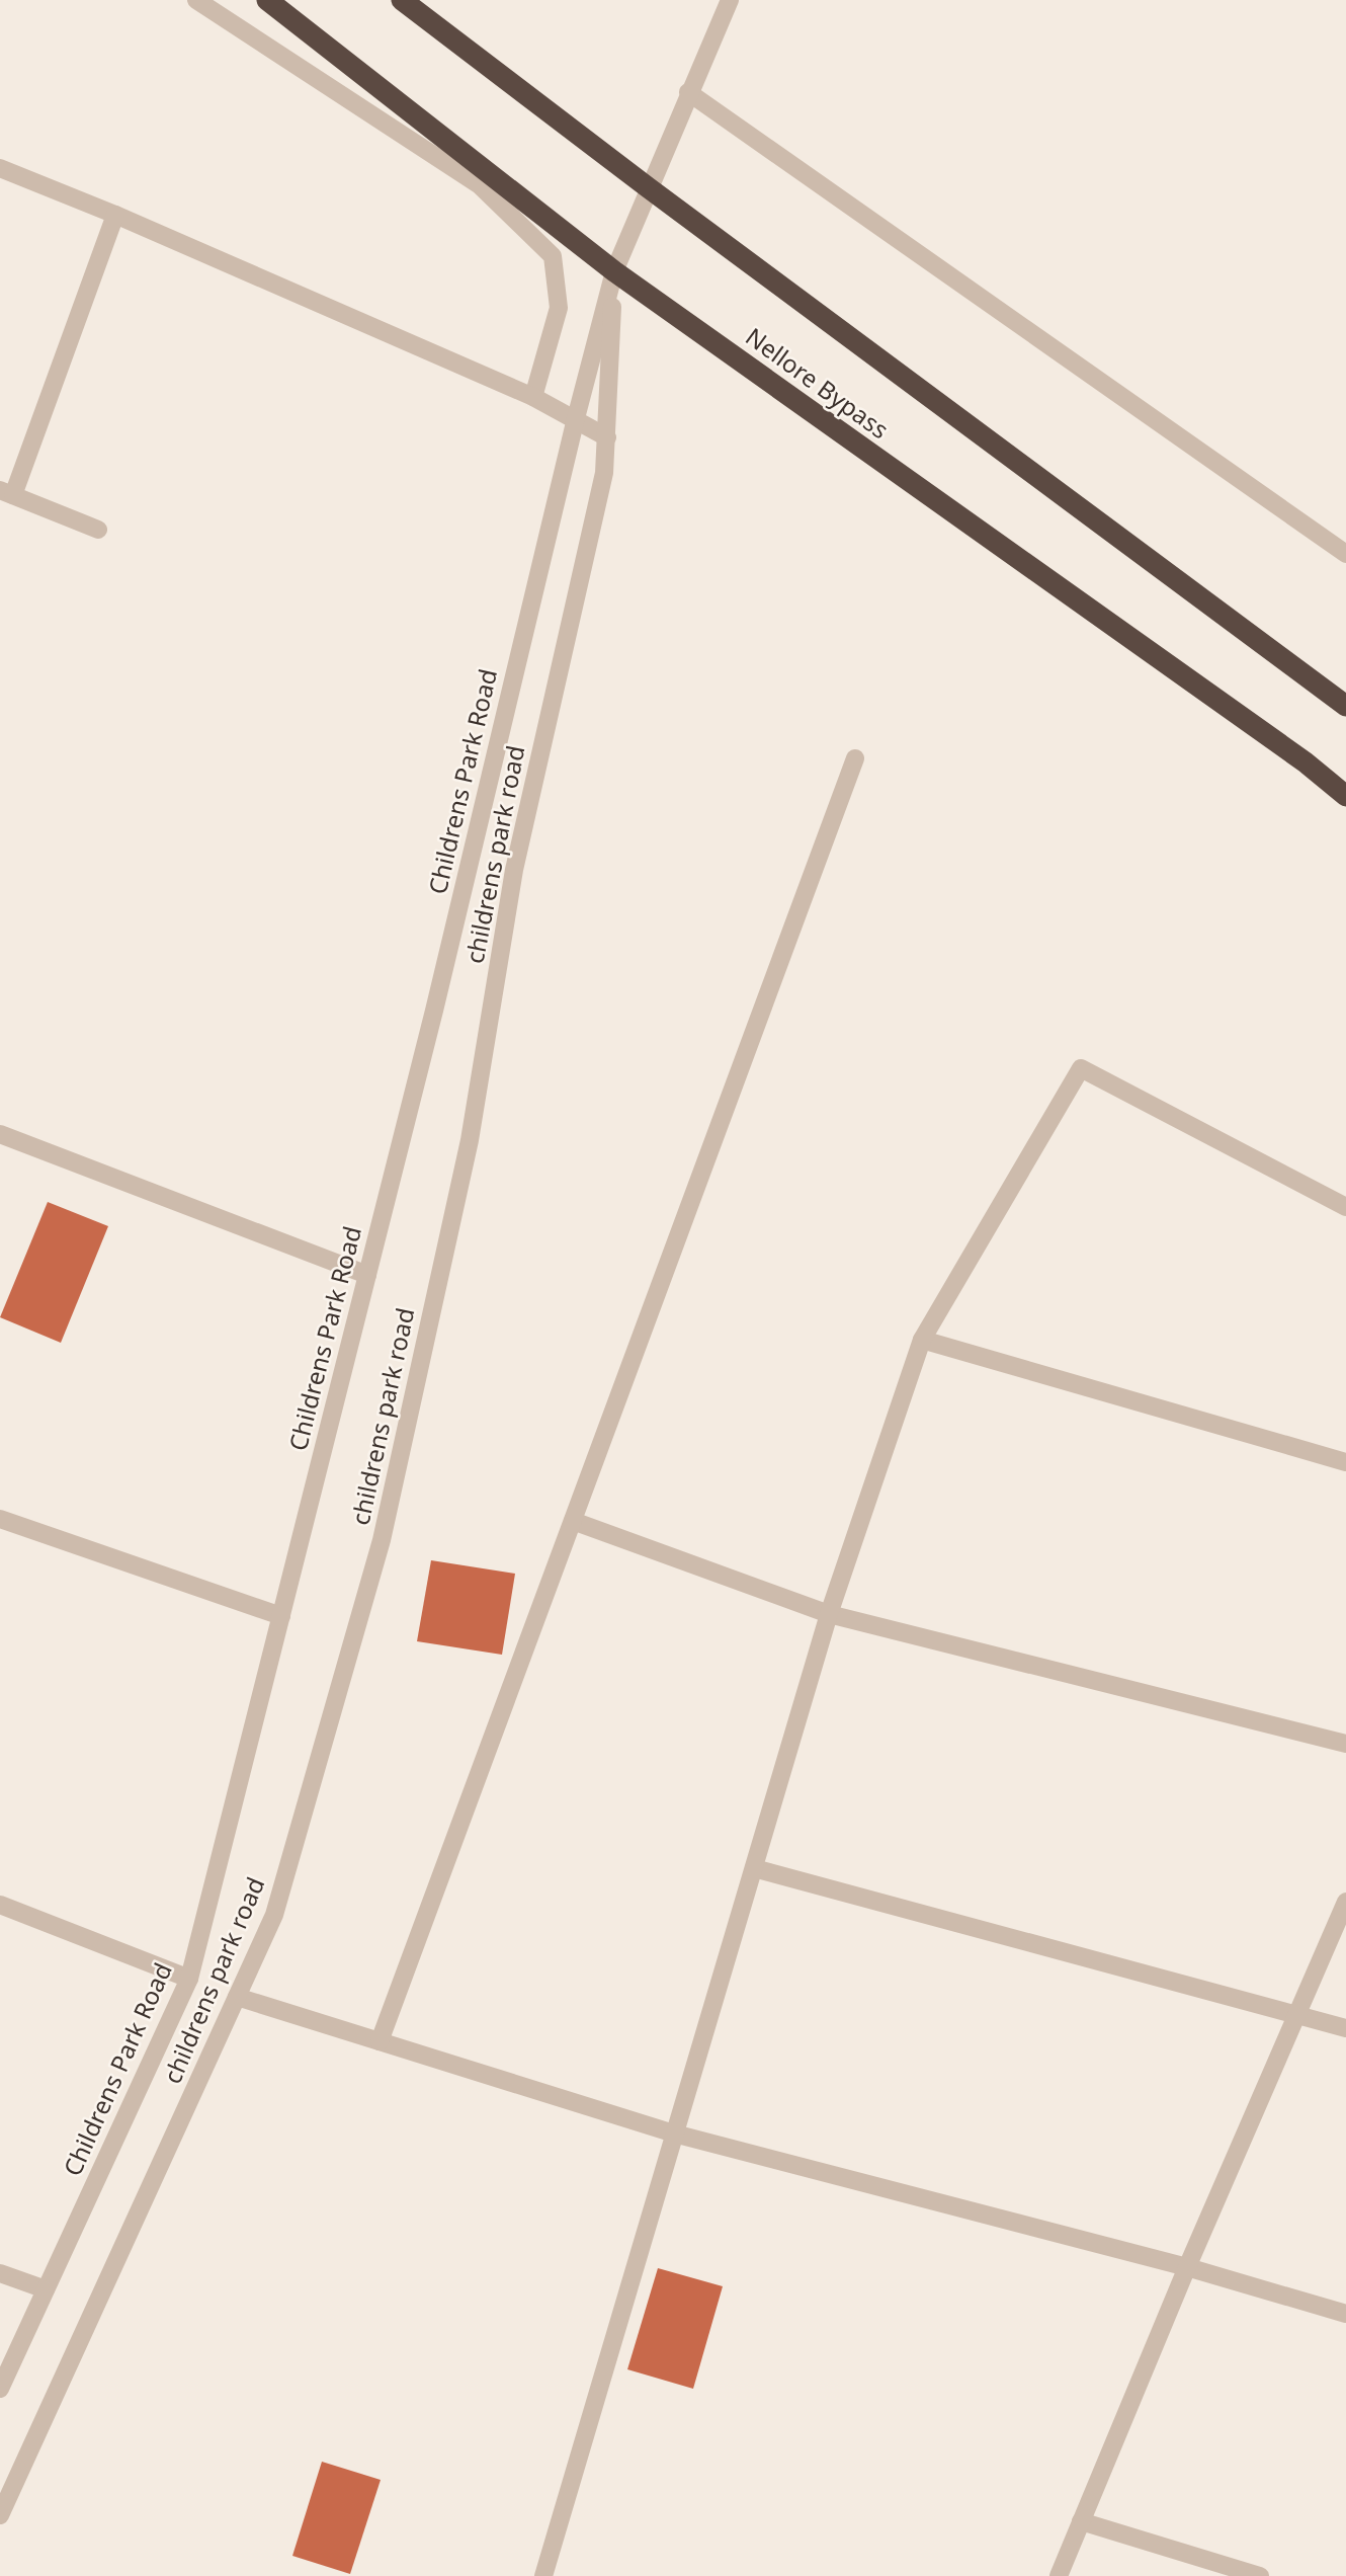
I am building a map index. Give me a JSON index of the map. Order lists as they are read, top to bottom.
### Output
{
  "streets": {
    "highway": ["Nellore Bypass"],
    "street": ["Childrens Park Road", "childrens park road"]
  },
  "crossings": [
    ["Nellore Bypass", "Childrens Park Road"],
    ["Nellore Bypass", "childrens park road"],
    ["Childrens Park Road", "childrens park road"]
  ]
}
